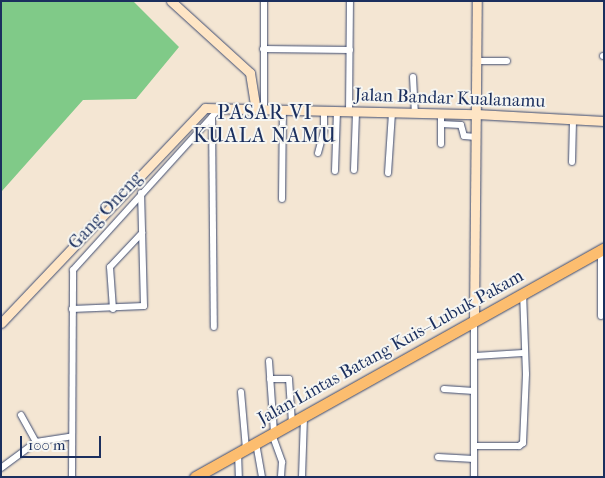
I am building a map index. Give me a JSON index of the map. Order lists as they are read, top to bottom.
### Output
{
  "streets": {
    "highway": ["Jalan Lintas Batang Kuis–Lubuk Pakam"],
    "street": ["Jalan Bandar Kualanamu", "Gang Oneng"]
  },
  "crossings": [
    ["Jalan Bandar Kualanamu", "Gang Oneng"]
  ],
  "districts": ["PASAR VI KUALA NAMU"],
  "scale_bar": "100 m"
}
